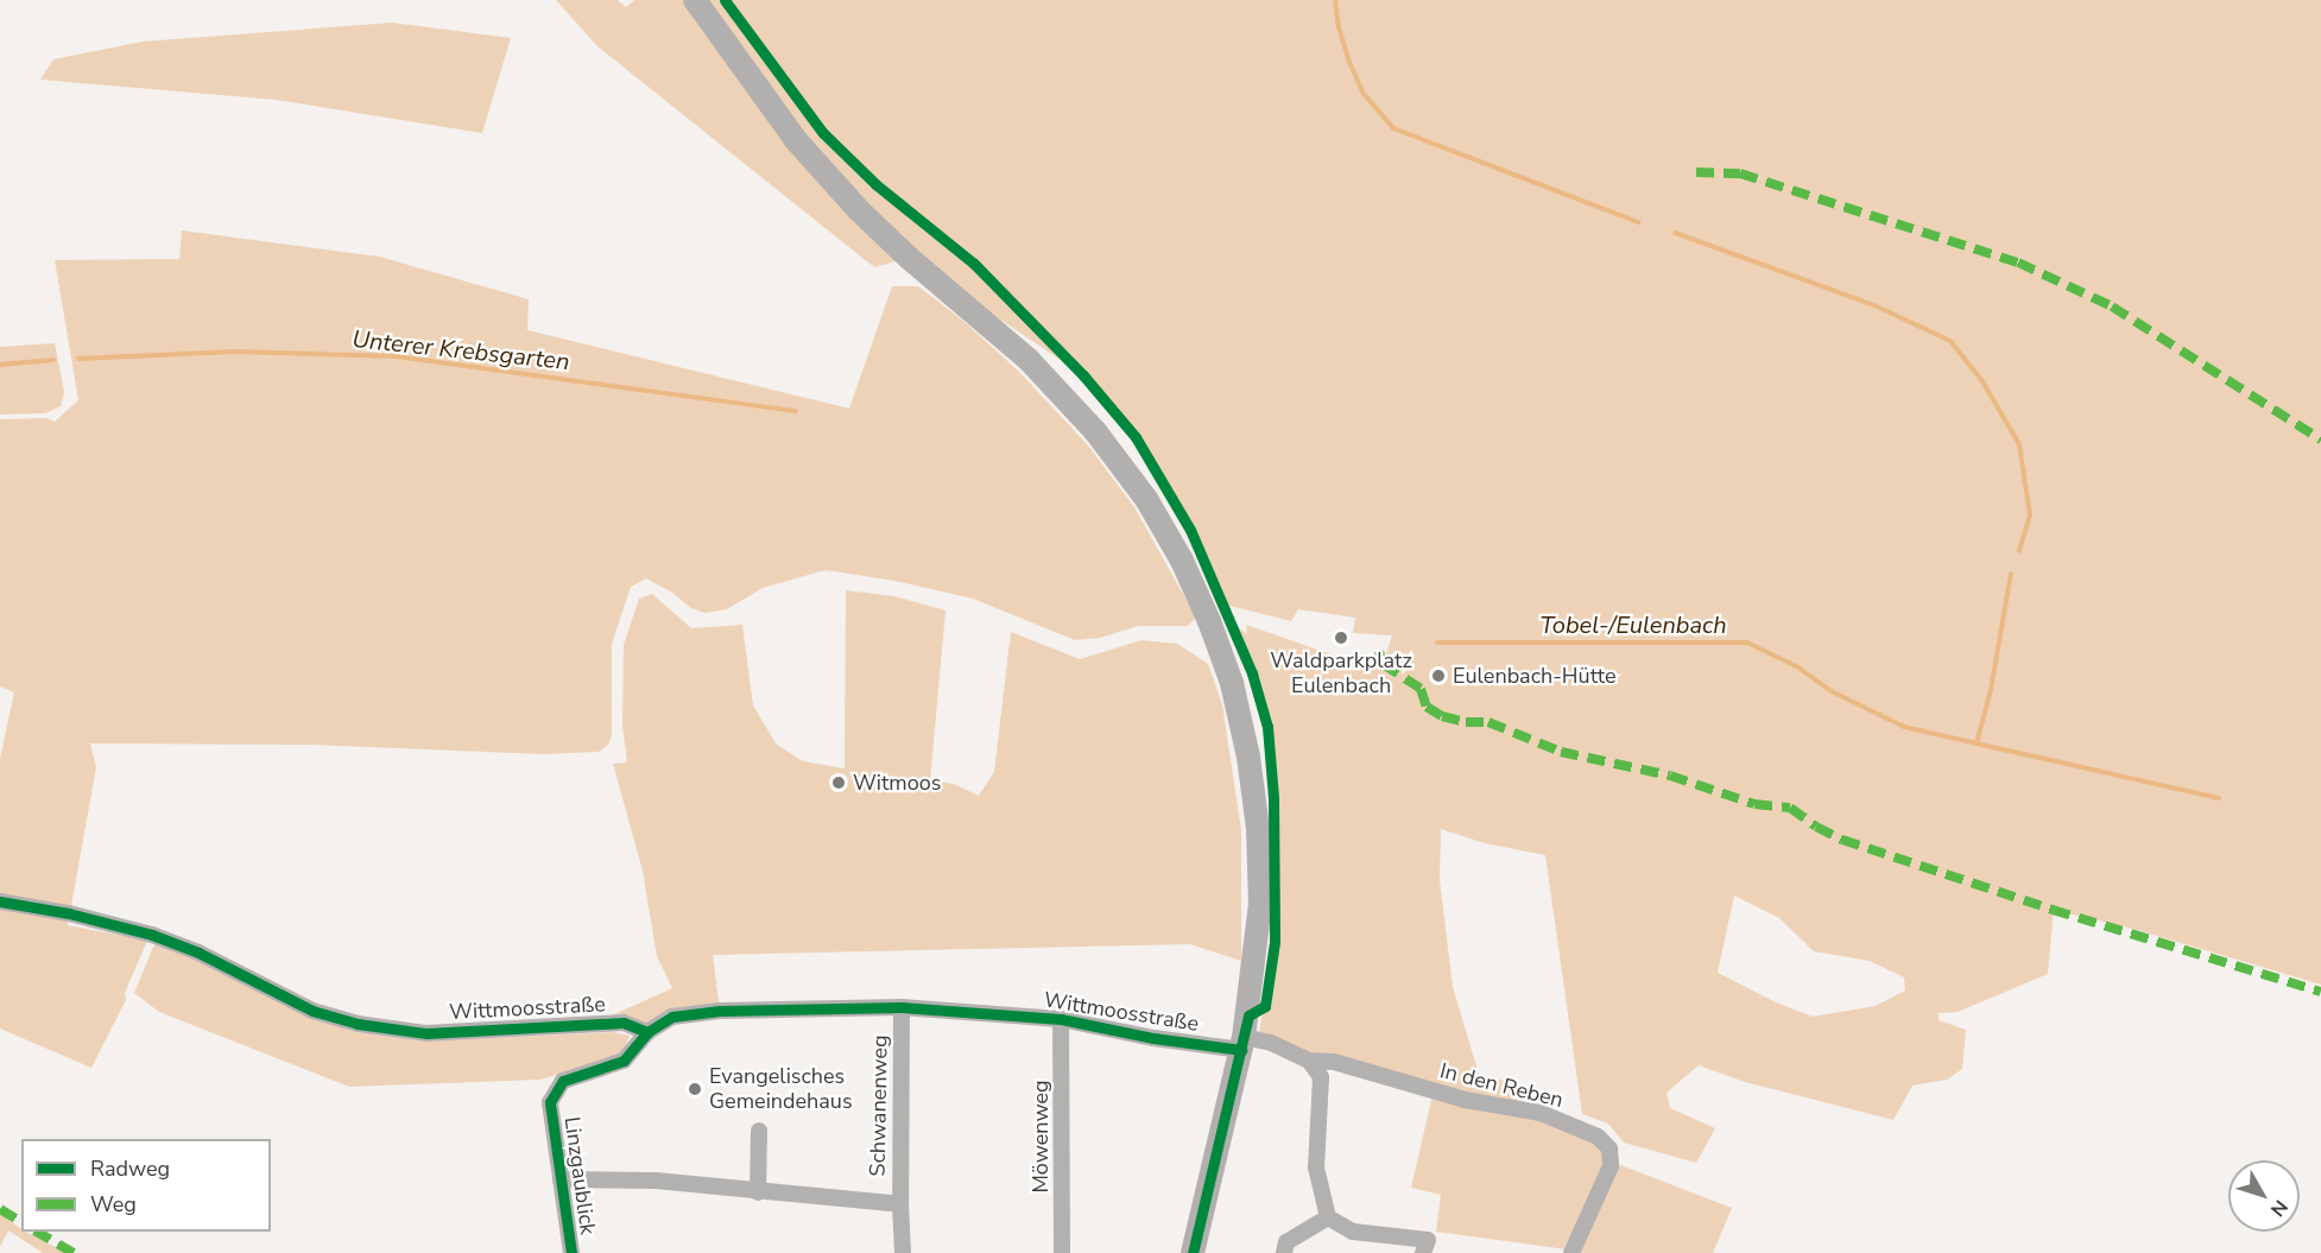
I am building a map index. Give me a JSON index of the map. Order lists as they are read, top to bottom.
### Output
{
  "streets": {
    "street": [
      "Wittmoosstraße",
      "In den Reben",
      "Schwanenweg",
      "Möwenweg",
      "Linzgaublick"
    ]
  },
  "crossings": [
    ["Wittmoosstraße", "In den Reben"],
    ["Wittmoosstraße", "Schwanenweg"],
    ["Wittmoosstraße", "Möwenweg"],
    ["Wittmoosstraße", "Linzgaublick"],
    ["Schwanenweg", "Linzgaublick"]
  ],
  "water": ["Unterer Krebsgarten", "Tobel-/Eulenbach"],
  "places": [
    "Waldparkplatz Eulenbach",
    "Eulenbach-Hütte",
    "Witmoos",
    "Evangelisches Gemeindehaus"
  ],
  "legend": ["Radweg", "Weg"],
  "north": "bottom right"
}
